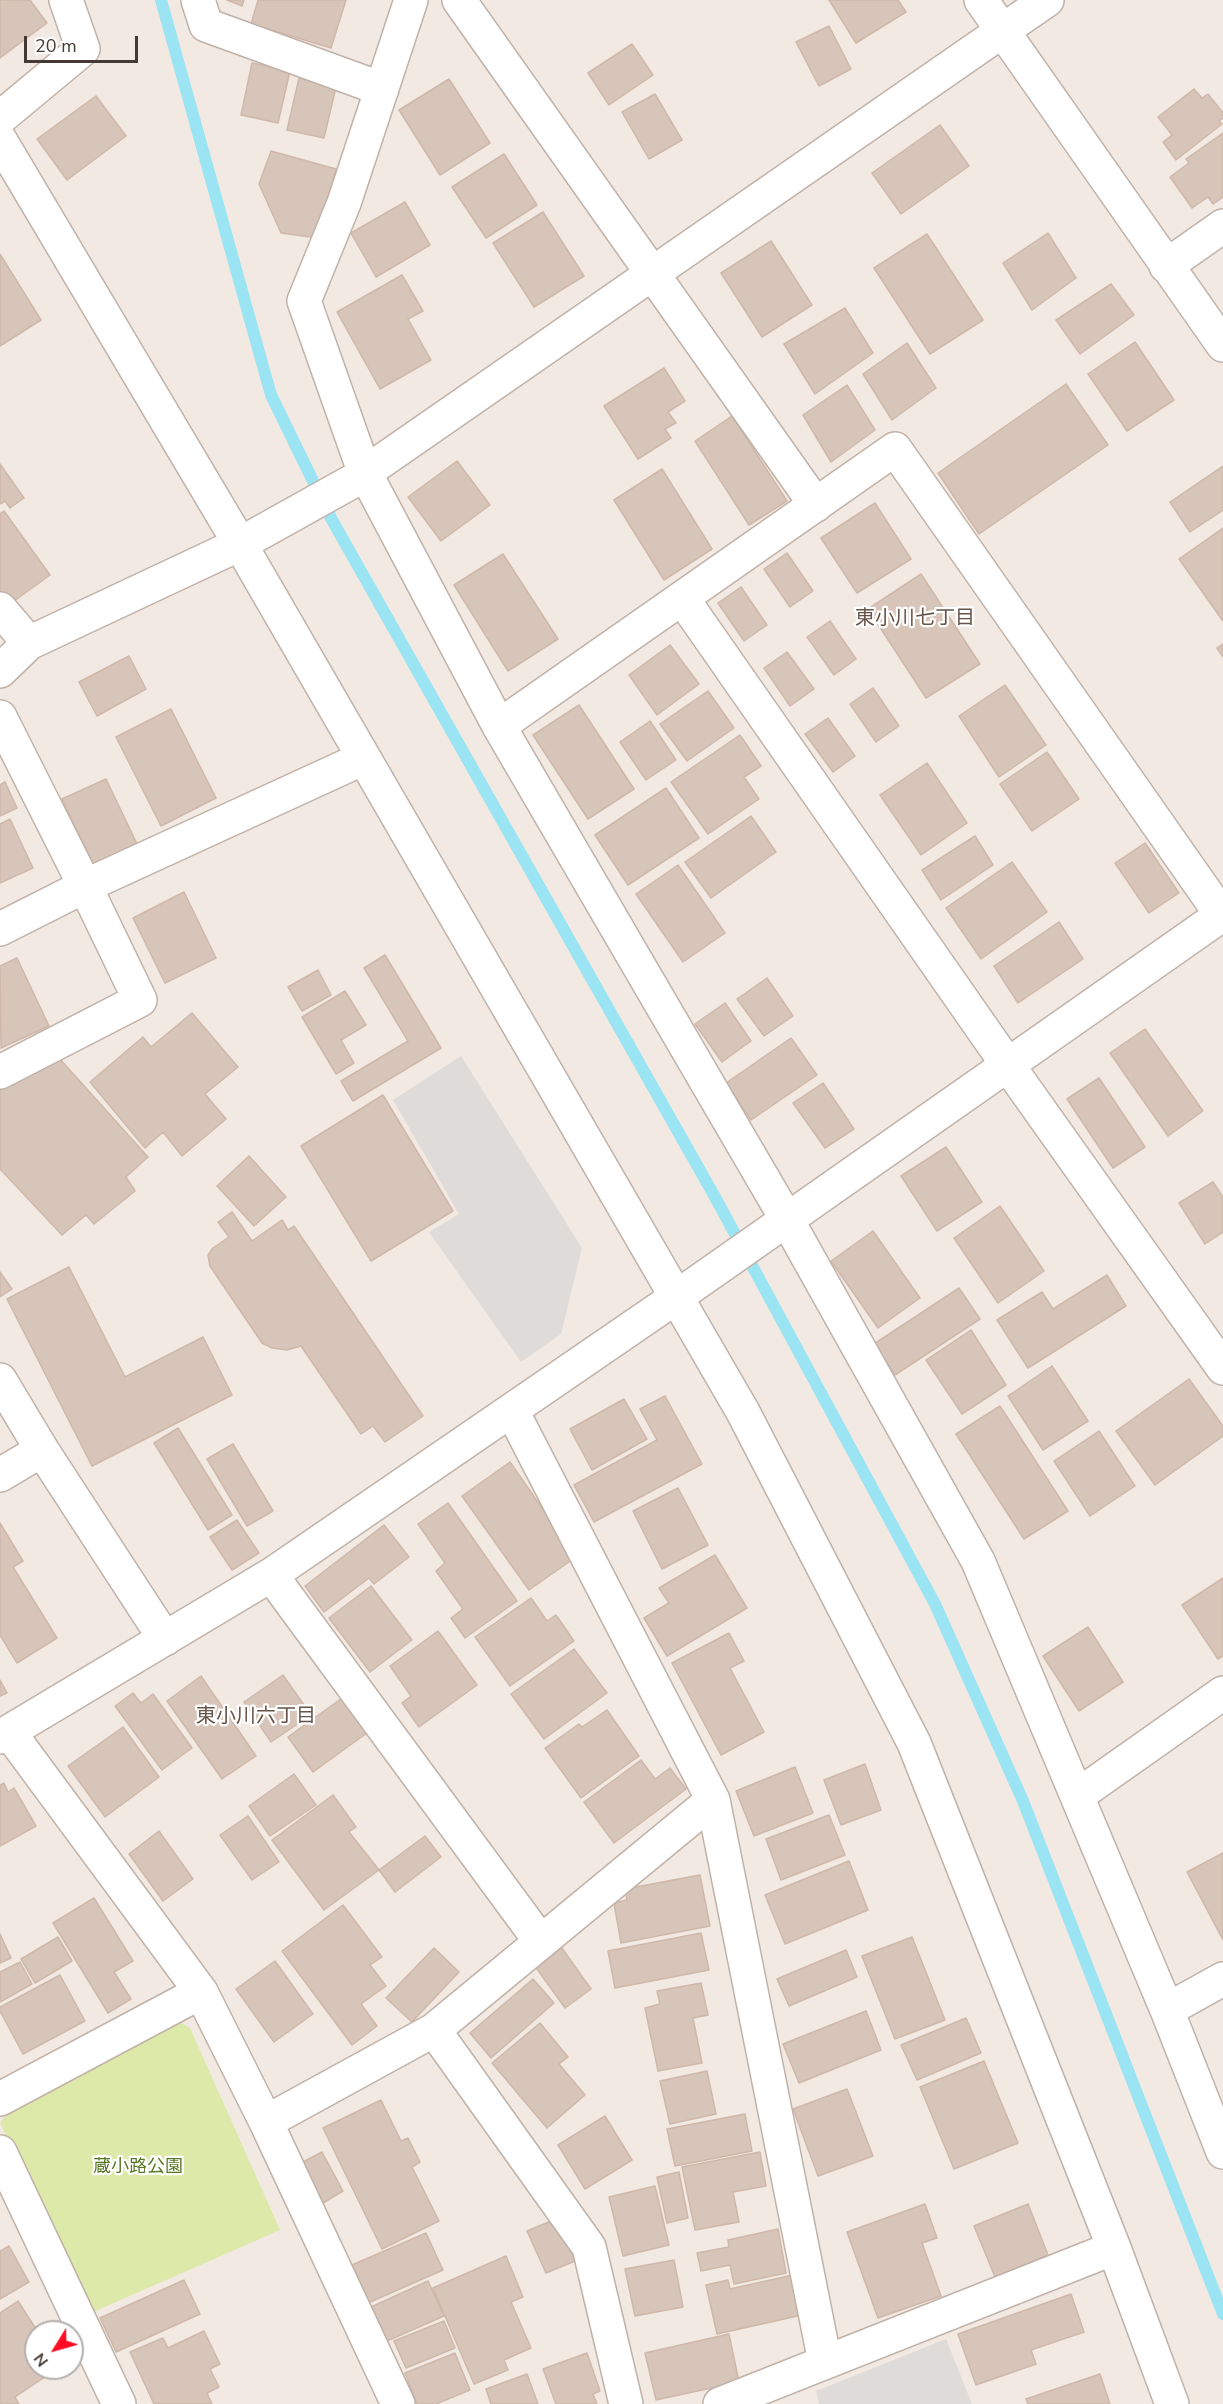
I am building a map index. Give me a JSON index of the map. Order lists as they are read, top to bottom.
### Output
{
  "districts": ["東小川七丁目", "東小川六丁目"],
  "parks": ["蔵小路公園"],
  "scale_bar": "20 m",
  "north": "bottom left"
}
